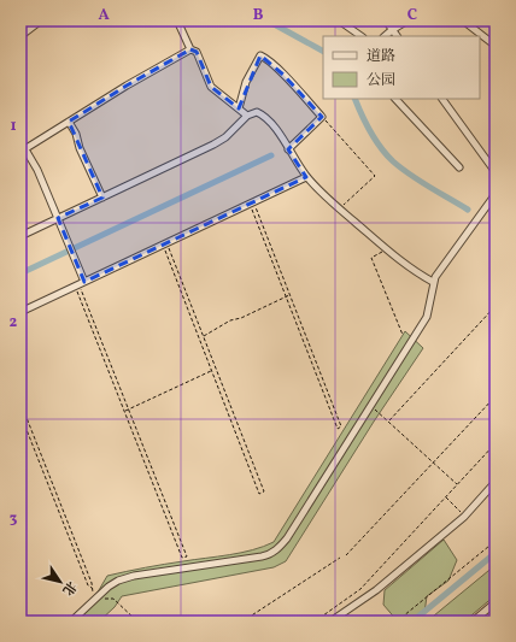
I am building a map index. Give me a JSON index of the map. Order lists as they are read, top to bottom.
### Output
{
  "legend": ["道路", "公园"],
  "north": "bottom right",
  "grid": {
    "columns": ["A", "B", "C"],
    "rows": ["1", "2", "3"]
  }
}
